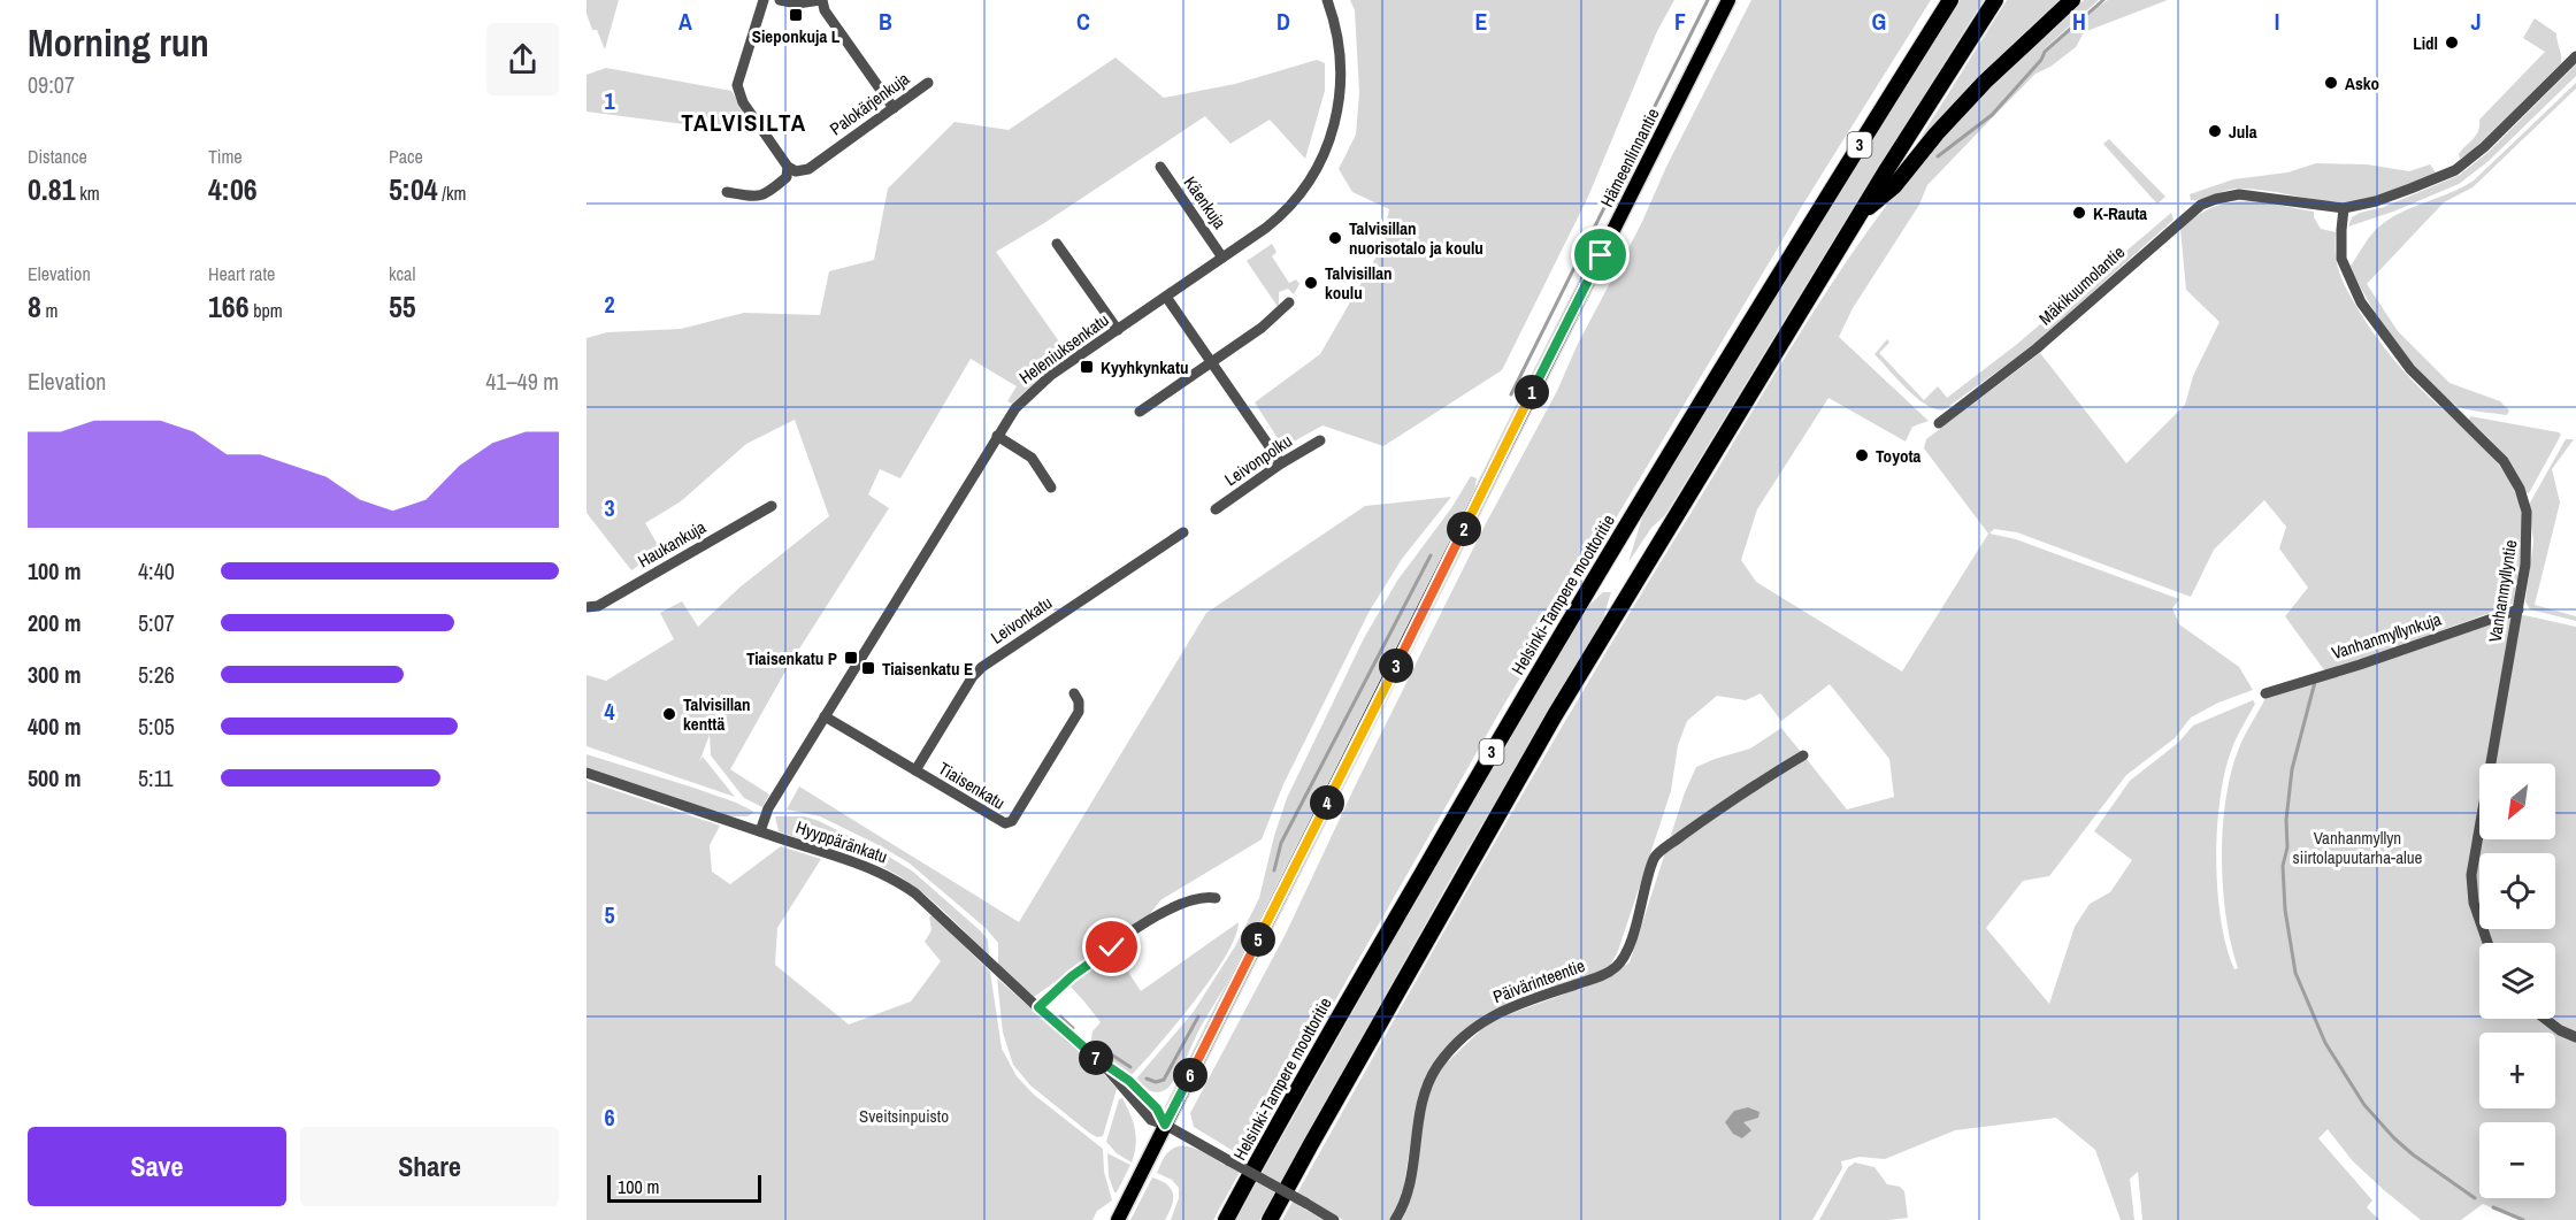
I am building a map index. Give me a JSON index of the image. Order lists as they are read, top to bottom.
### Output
{
  "streets": {
    "highway": ["3", "Helsinki-Tampere moottoritie"],
    "main road": ["Hämeenlinnantie"],
    "street": [
      "Palokärjenkuja",
      "Käenkuja",
      "Mäkikuumolantie",
      "Heleniuksenkatu",
      "Leivonpolku",
      "Haukankuja",
      "Vanhanmyllyntie",
      "Leivonkatu",
      "Vanhanmyllynkuja",
      "Tiaisenkatu",
      "Hyyppäränkatu",
      "Päivärinteentie"
    ]
  },
  "crossings": [
    ["Hämeenlinnantie", "Hyyppäränkatu"],
    ["Käenkuja", "Heleniuksenkatu"],
    ["Mäkikuumolantie", "Vanhanmyllyntie"],
    ["Heleniuksenkatu", "Tiaisenkatu"],
    ["Heleniuksenkatu", "Hyyppäränkatu"],
    ["Vanhanmyllyntie", "Vanhanmyllynkuja"],
    ["Leivonkatu", "Tiaisenkatu"]
  ],
  "districts": ["TALVISILTA"],
  "parks": ["Vanhanmyllyn siirtolapuutarha-alue", "Sveitsinpuisto"],
  "places": {
    "transit": [
      "Sieponkuja L",
      "Kyyhkynkatu",
      "Tiaisenkatu P",
      "Tiaisenkatu E"
    ],
    "other": [
      "Lidl",
      "Asko",
      "Jula",
      "K-Rauta",
      "Talvisillan nuorisotalo ja koulu",
      "Talvisillan koulu",
      "Toyota",
      "Talvisillan kenttä"
    ]
  },
  "scale_bar": "100 m",
  "north": "bottom left",
  "page": {
    "heading": ["Morning run", "09:07"],
    "stats": [
      ["Distance", "0.81 km"],
      ["Time", "4:06"],
      ["Pace", "5:04 /km"],
      ["Elevation", "8 m"],
      ["Heart rate", "166 bpm"],
      ["kcal", "55"]
    ],
    "chart": ["Elevation", "41–49 m"],
    "pins": [
      "1",
      "2",
      "3",
      "4",
      "5",
      "7",
      "6"
    ],
    "list": [
      {
        "name": "100 m",
        "note": "4:40"
      },
      {
        "name": "200 m",
        "note": "5:07"
      },
      {
        "name": "300 m",
        "note": "5:26"
      },
      {
        "name": "400 m",
        "note": "5:05"
      },
      {
        "name": "500 m",
        "note": "5:11"
      }
    ],
    "map_buttons": ["+", "−"],
    "buttons": ["Save", "Share"],
    "scale": "100 m"
  },
  "grid": {
    "columns": [
      "A",
      "B",
      "C",
      "D",
      "E",
      "F",
      "G",
      "H",
      "I",
      "J"
    ],
    "rows": [
      "1",
      "2",
      "3",
      "4",
      "5",
      "6"
    ]
  }
}
